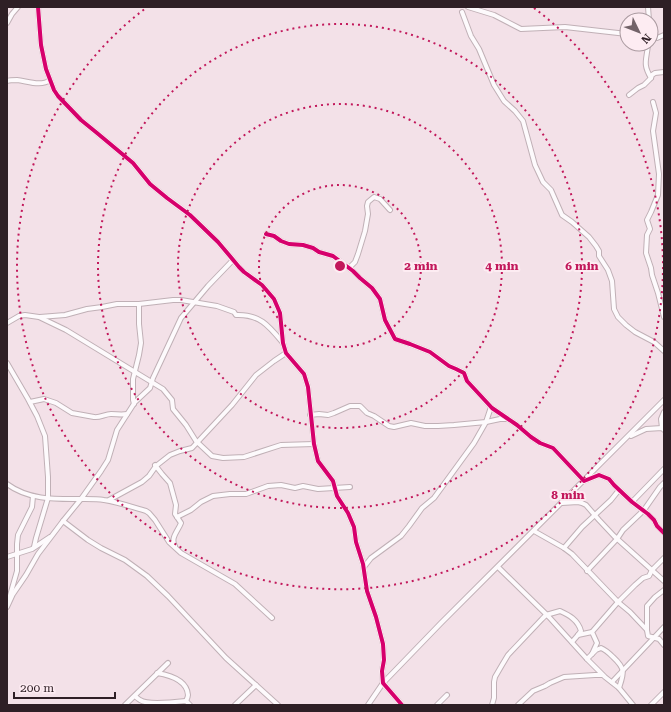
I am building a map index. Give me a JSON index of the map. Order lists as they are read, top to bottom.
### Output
{
  "scale_bar": "200 m",
  "north": "bottom right",
  "rings": [
    "2 min",
    "4 min",
    "6 min",
    "8 min"
  ]
}
